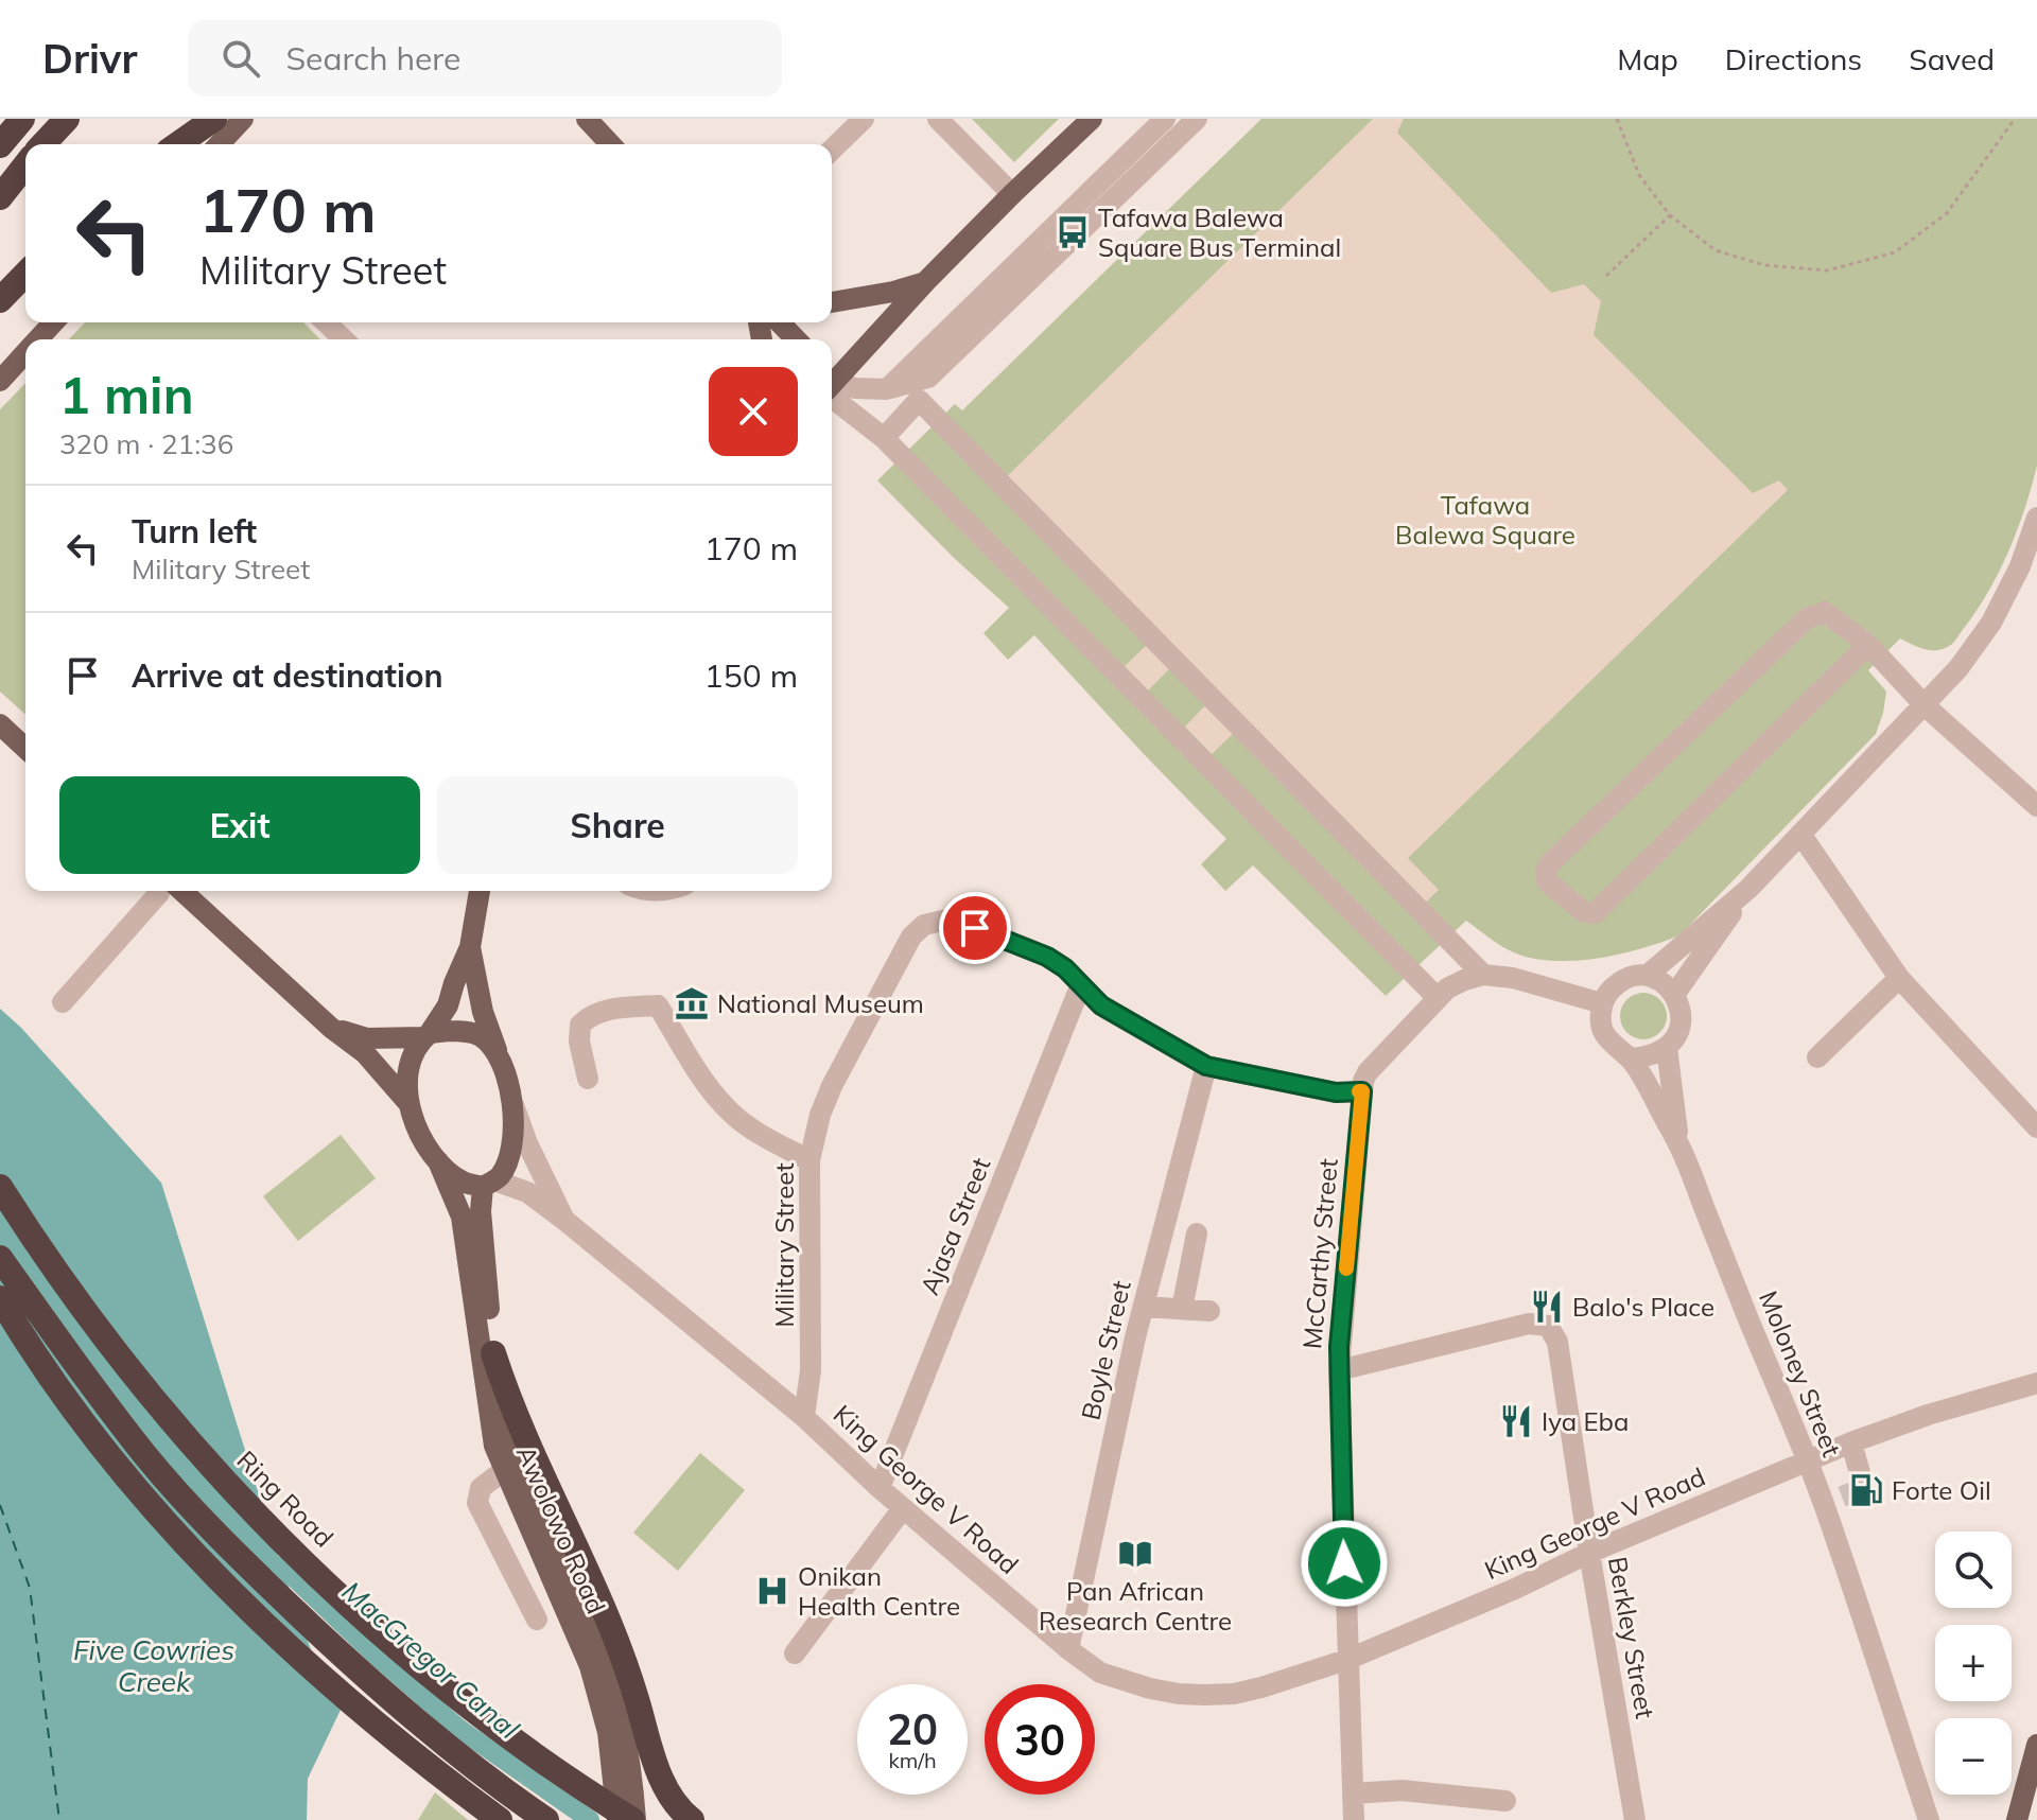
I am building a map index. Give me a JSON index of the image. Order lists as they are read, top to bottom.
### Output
{
  "streets": {
    "highway": ["Ring Road"],
    "main road": ["Awolowo Road"],
    "street": [
      "Ajasa Street",
      "Military Street",
      "McCarthy Street",
      "Boyle Street",
      "Moloney Street",
      "King George V Road",
      "Berkley Street"
    ]
  },
  "crossings": [
    ["Ajasa Street", "Military Street"],
    ["Ajasa Street", "King George V Road"],
    ["Military Street", "McCarthy Street"],
    ["Military Street", "Boyle Street"],
    ["Military Street", "King George V Road"],
    ["McCarthy Street", "King George V Road"],
    ["McCarthy Street", "Berkley Street"],
    ["Boyle Street", "King George V Road"],
    ["Moloney Street", "King George V Road"],
    ["King George V Road", "Awolowo Road"],
    ["King George V Road", "Berkley Street"],
    ["Ring Road", "Awolowo Road"]
  ],
  "water": ["Five Cowries Creek", "MacGregor Canal"],
  "parks": ["Tafawa Balewa Square"],
  "places": {
    "bus stop": ["Tafawa Balewa Square Bus Terminal"],
    "museum": ["National Museum"],
    "restaurant": ["Balo's Place", "Iya Eba"],
    "fuel station": ["Forte Oil"],
    "library": ["Pan African Research Centre"],
    "hospital": ["Onikan Health Centre"]
  },
  "page": {
    "header": "Drivr",
    "search": "Search here",
    "nav": ["Map", "Directions", "Saved"],
    "turn": ["170 m", "Military Street"],
    "heading": ["1 min", "320 m · 21:36"],
    "list": [
      {
        "name": "Turn left",
        "note": "Military Street",
        "value": "170 m"
      },
      {
        "name": "Arrive at destination",
        "value": "150 m"
      }
    ],
    "buttons": ["Exit", "Share"],
    "map_buttons": ["+", "−"],
    "speed": "20 km/h",
    "limit": "30"
  }
}
